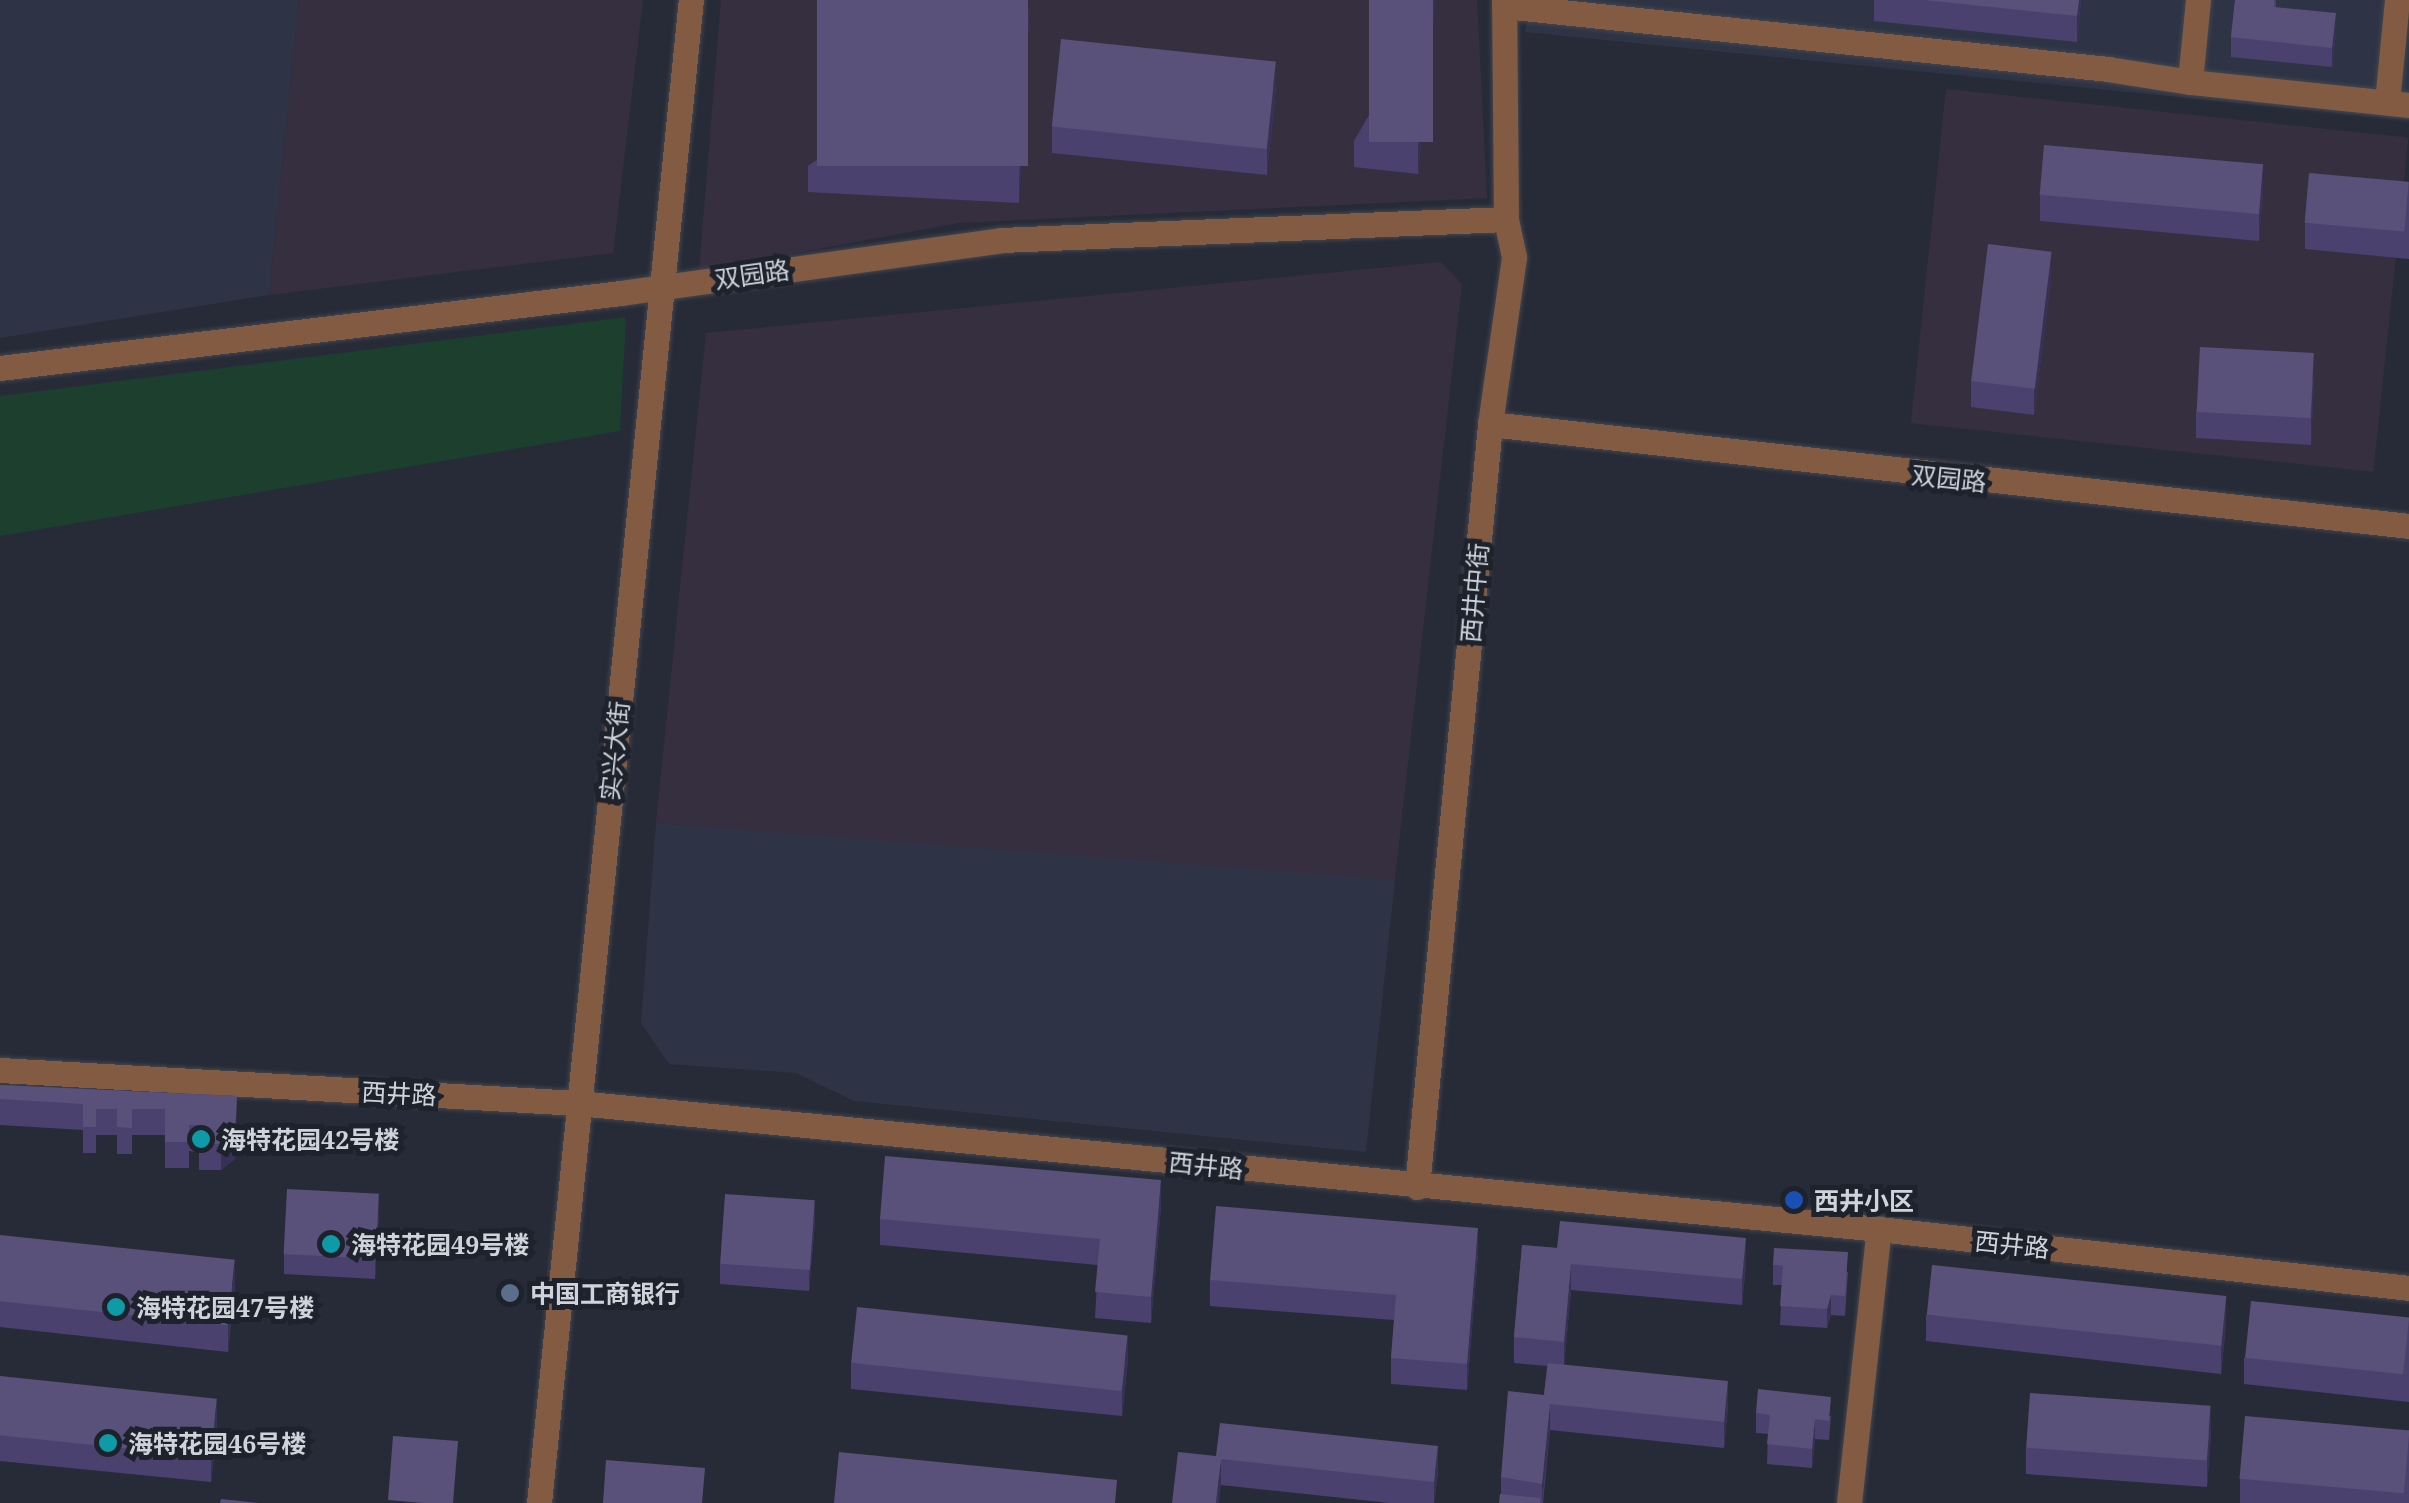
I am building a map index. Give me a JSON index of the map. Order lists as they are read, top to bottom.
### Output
{
  "streets": {
    "street": [
      "双园路",
      "西井中街",
      "实兴大街",
      "西井路"
    ]
  },
  "crossings": [
    ["双园路", "西井中街"],
    ["双园路", "实兴大街"],
    ["西井中街", "西井路"],
    ["实兴大街", "西井路"]
  ],
  "places": [
    "海特花园42号楼",
    "西井小区",
    "海特花园49号楼",
    "中国工商银行",
    "海特花园47号楼",
    "海特花园46号楼"
  ]
}
